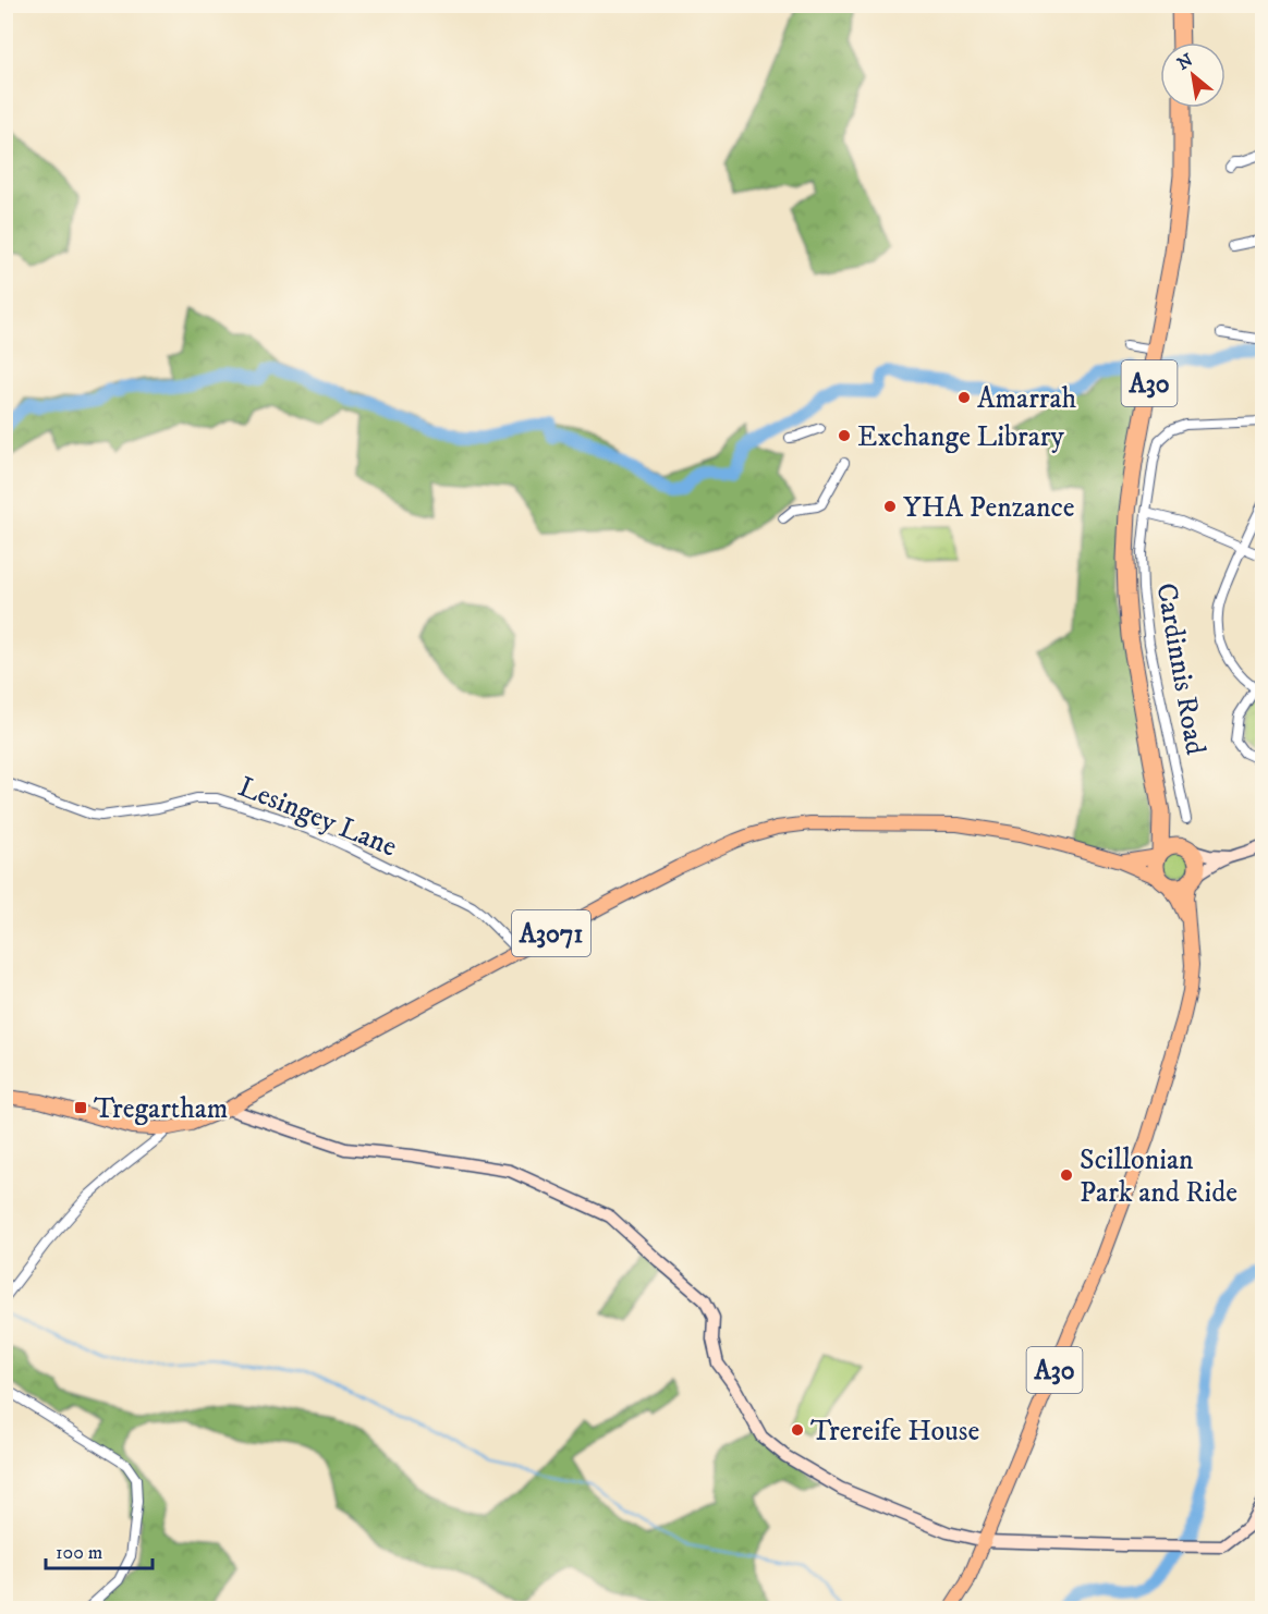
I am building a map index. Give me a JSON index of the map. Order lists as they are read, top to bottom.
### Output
{
  "streets": {
    "highway": ["A30"],
    "main road": ["A3071"],
    "street": ["Cardinnis Road", "Lesingey Lane"]
  },
  "crossings": [
    ["A30", "A3071"],
    ["Lesingey Lane", "A3071"]
  ],
  "places": {
    "other": [
      "Amarrah",
      "Exchange Library",
      "YHA Penzance",
      "Scillonian Park and Ride",
      "Trereife House"
    ],
    "transit": ["Tregartham"]
  },
  "scale_bar": "100 m",
  "north": "top left"
}
